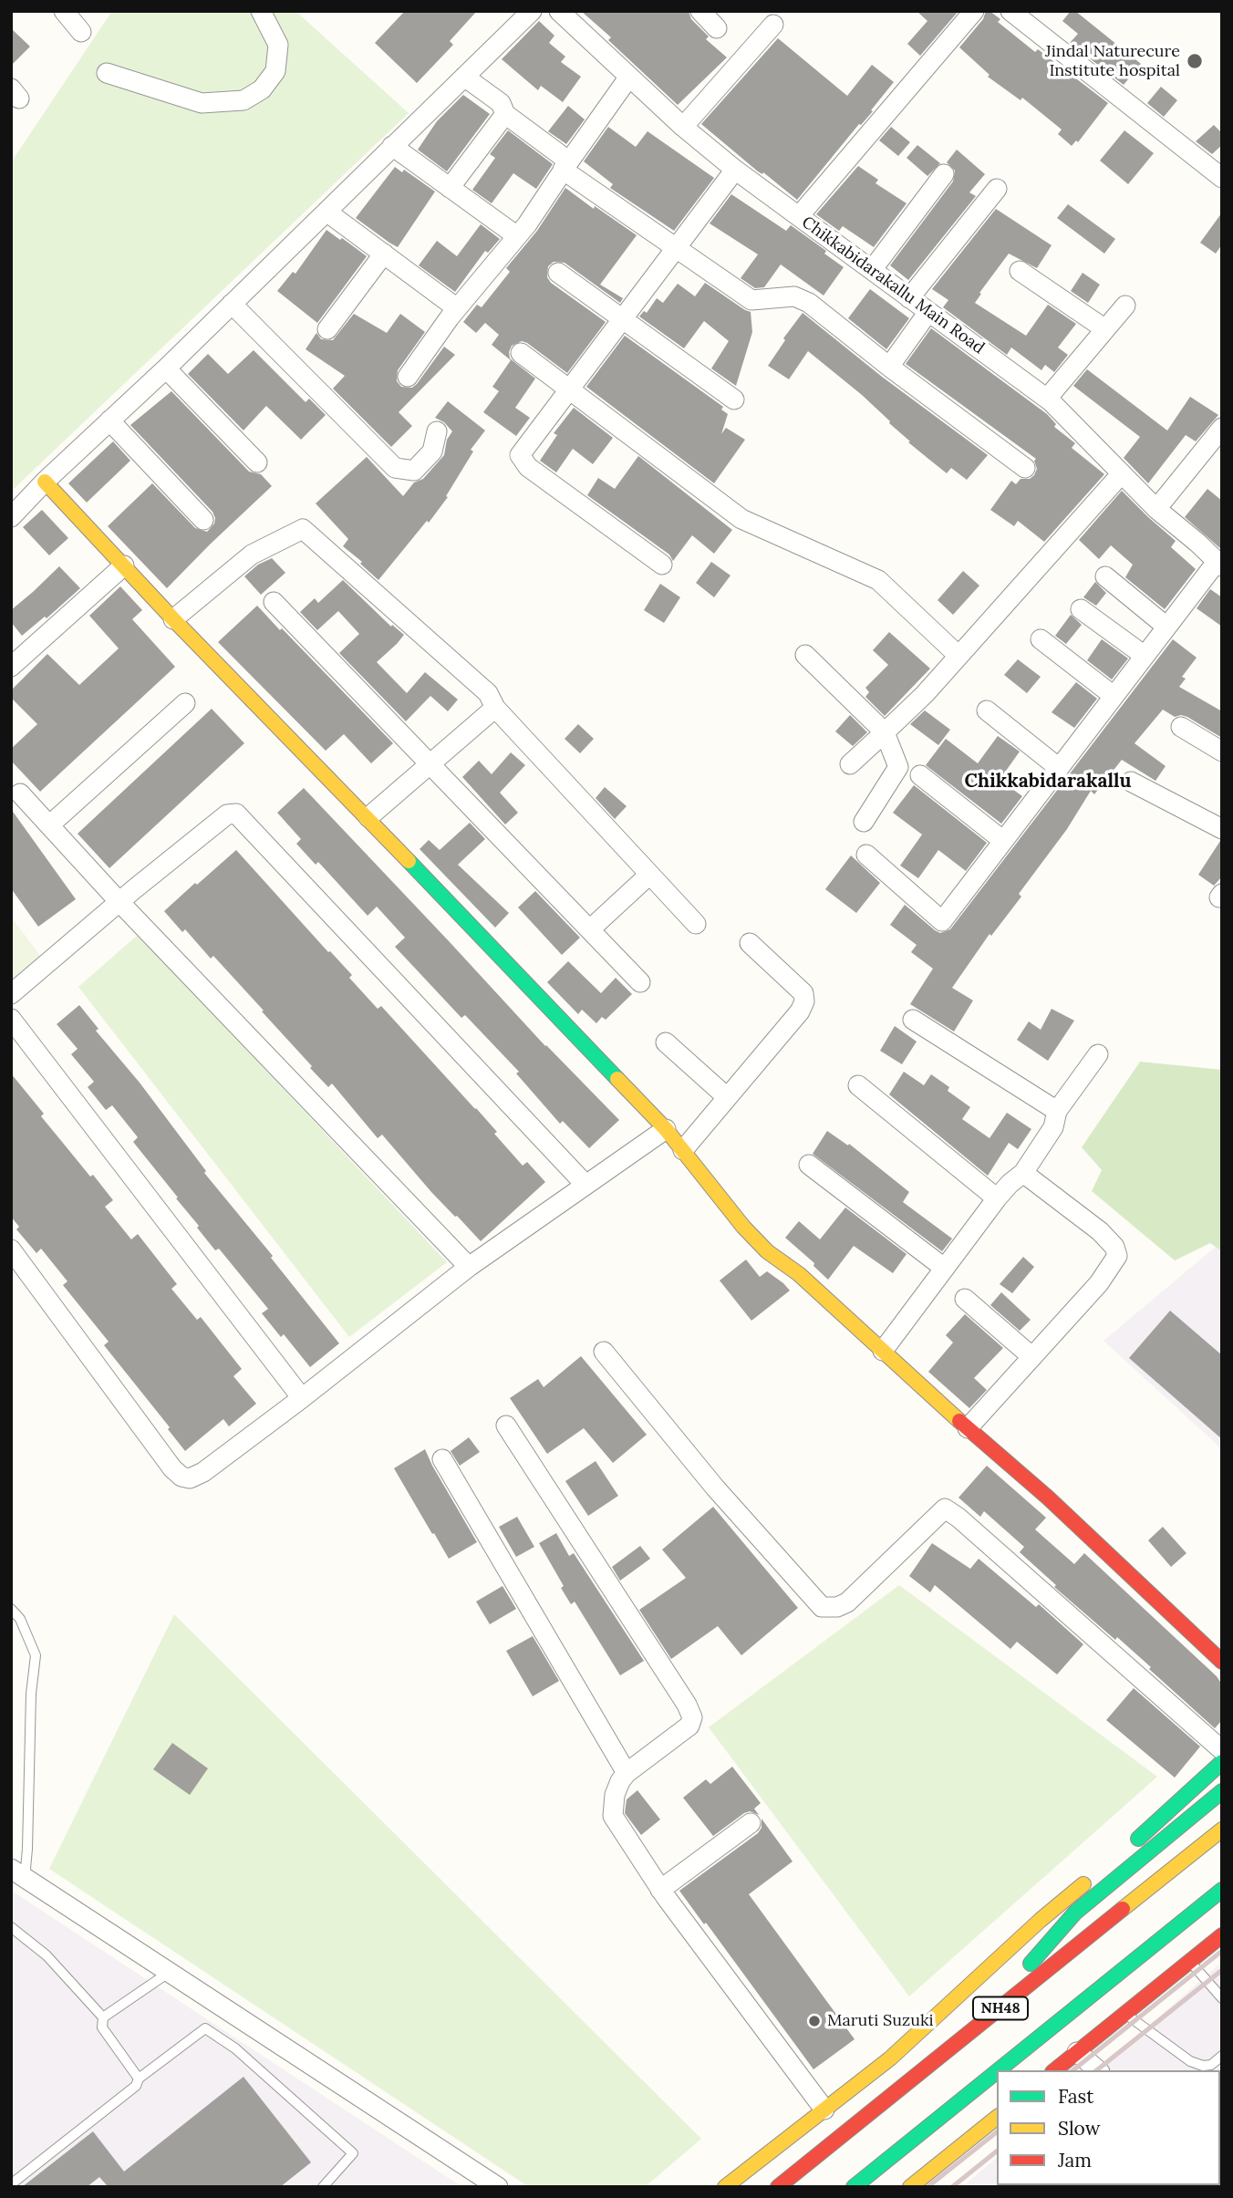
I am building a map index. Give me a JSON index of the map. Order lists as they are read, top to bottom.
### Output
{
  "streets": {
    "main road": ["NH48"],
    "street": ["Chikkabidarakallu Main Road"]
  },
  "districts": ["Chikkabidarakallu"],
  "places": ["Jindal Naturecure Institute hospital", "Maruti Suzuki"],
  "legend": ["Fast", "Slow", "Jam"]
}
